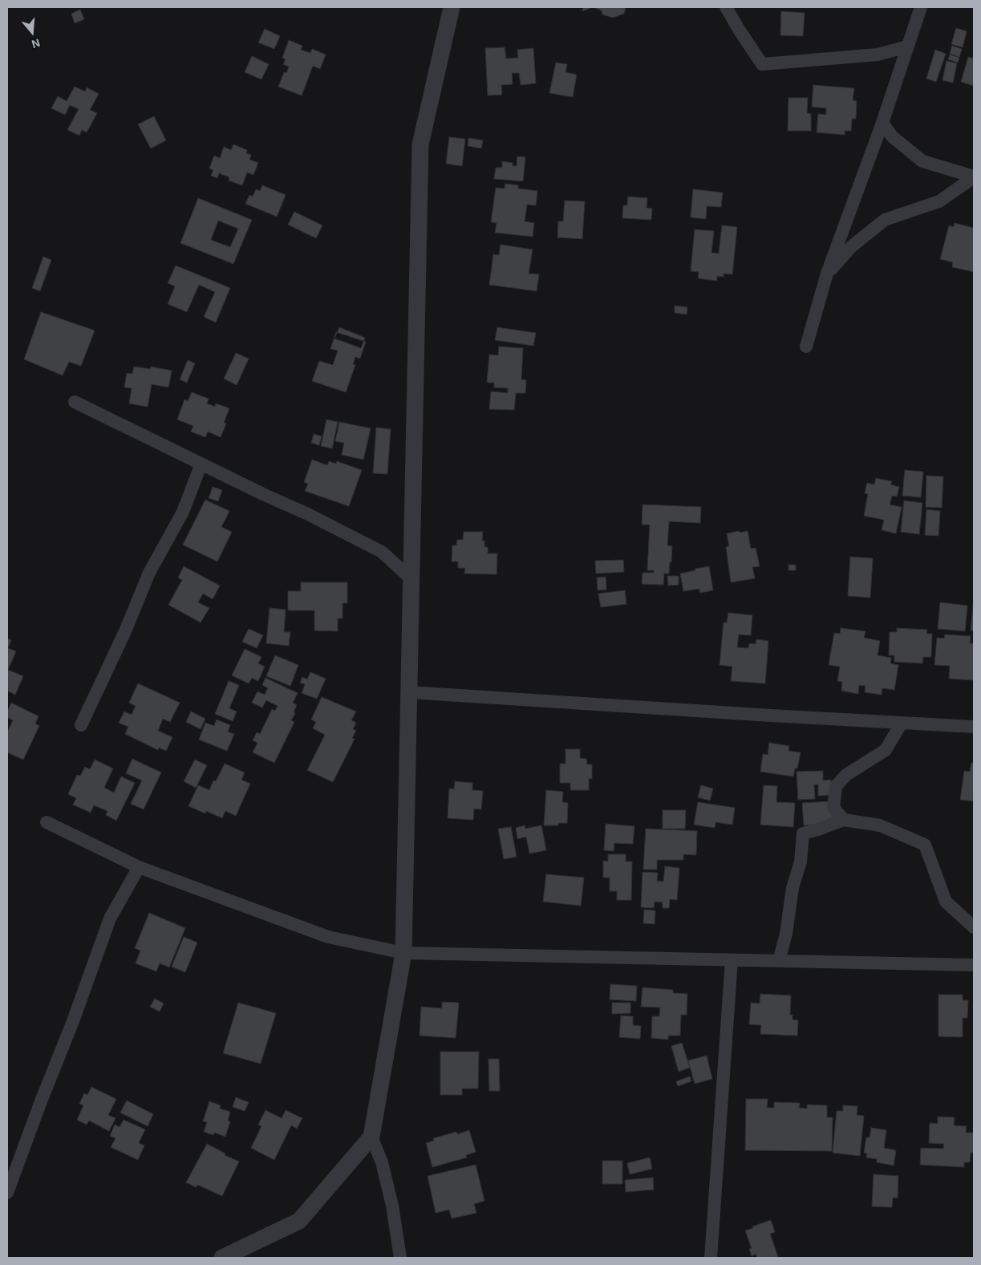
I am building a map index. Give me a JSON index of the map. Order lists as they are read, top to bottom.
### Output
{
  "north": "bottom"
}
